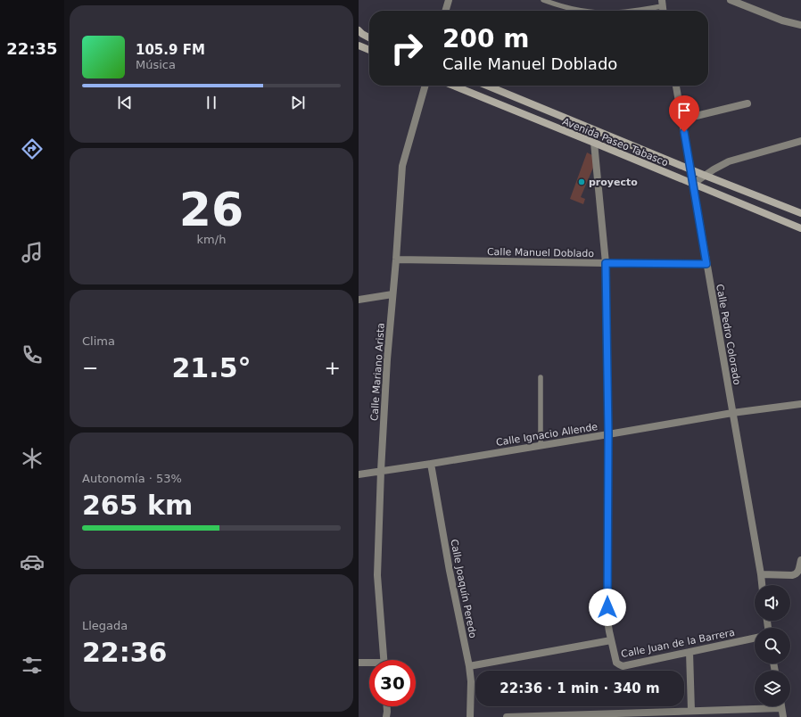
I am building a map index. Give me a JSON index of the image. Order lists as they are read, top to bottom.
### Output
{
  "streets": {
    "main road": ["Avenida Paseo Tabasco"],
    "street": [
      "Calle Manuel Doblado",
      "Calle Pedro Colorado",
      "Calle Mariano Arista",
      "Calle Ignacio Allende",
      "Calle Joaquín Peredo",
      "Calle Juan de la Barrera"
    ]
  },
  "crossings": [
    ["Avenida Paseo Tabasco", "Calle Pedro Colorado"],
    ["Calle Manuel Doblado", "Calle Pedro Colorado"],
    ["Calle Manuel Doblado", "Calle Mariano Arista"],
    ["Calle Pedro Colorado", "Calle Ignacio Allende"],
    ["Calle Mariano Arista", "Calle Ignacio Allende"],
    ["Calle Ignacio Allende", "Calle Joaquín Peredo"],
    ["Calle Joaquín Peredo", "Calle Juan de la Barrera"]
  ],
  "places": ["proyecto"],
  "page": {
    "tabs": "22:35",
    "turn": ["200 m", "Calle Manuel Doblado"],
    "song": ["105.9 FM", "Música"],
    "tile": [
      ["26", "km/h"],
      "Clima",
      ["Autonomía · 53%", "265 km"],
      ["Llegada", "22:36"]
    ],
    "heat": ["−", "21.5°", "+"],
    "limit": "30",
    "trip": "22:36 · 1 min · 340 m"
  }
}
